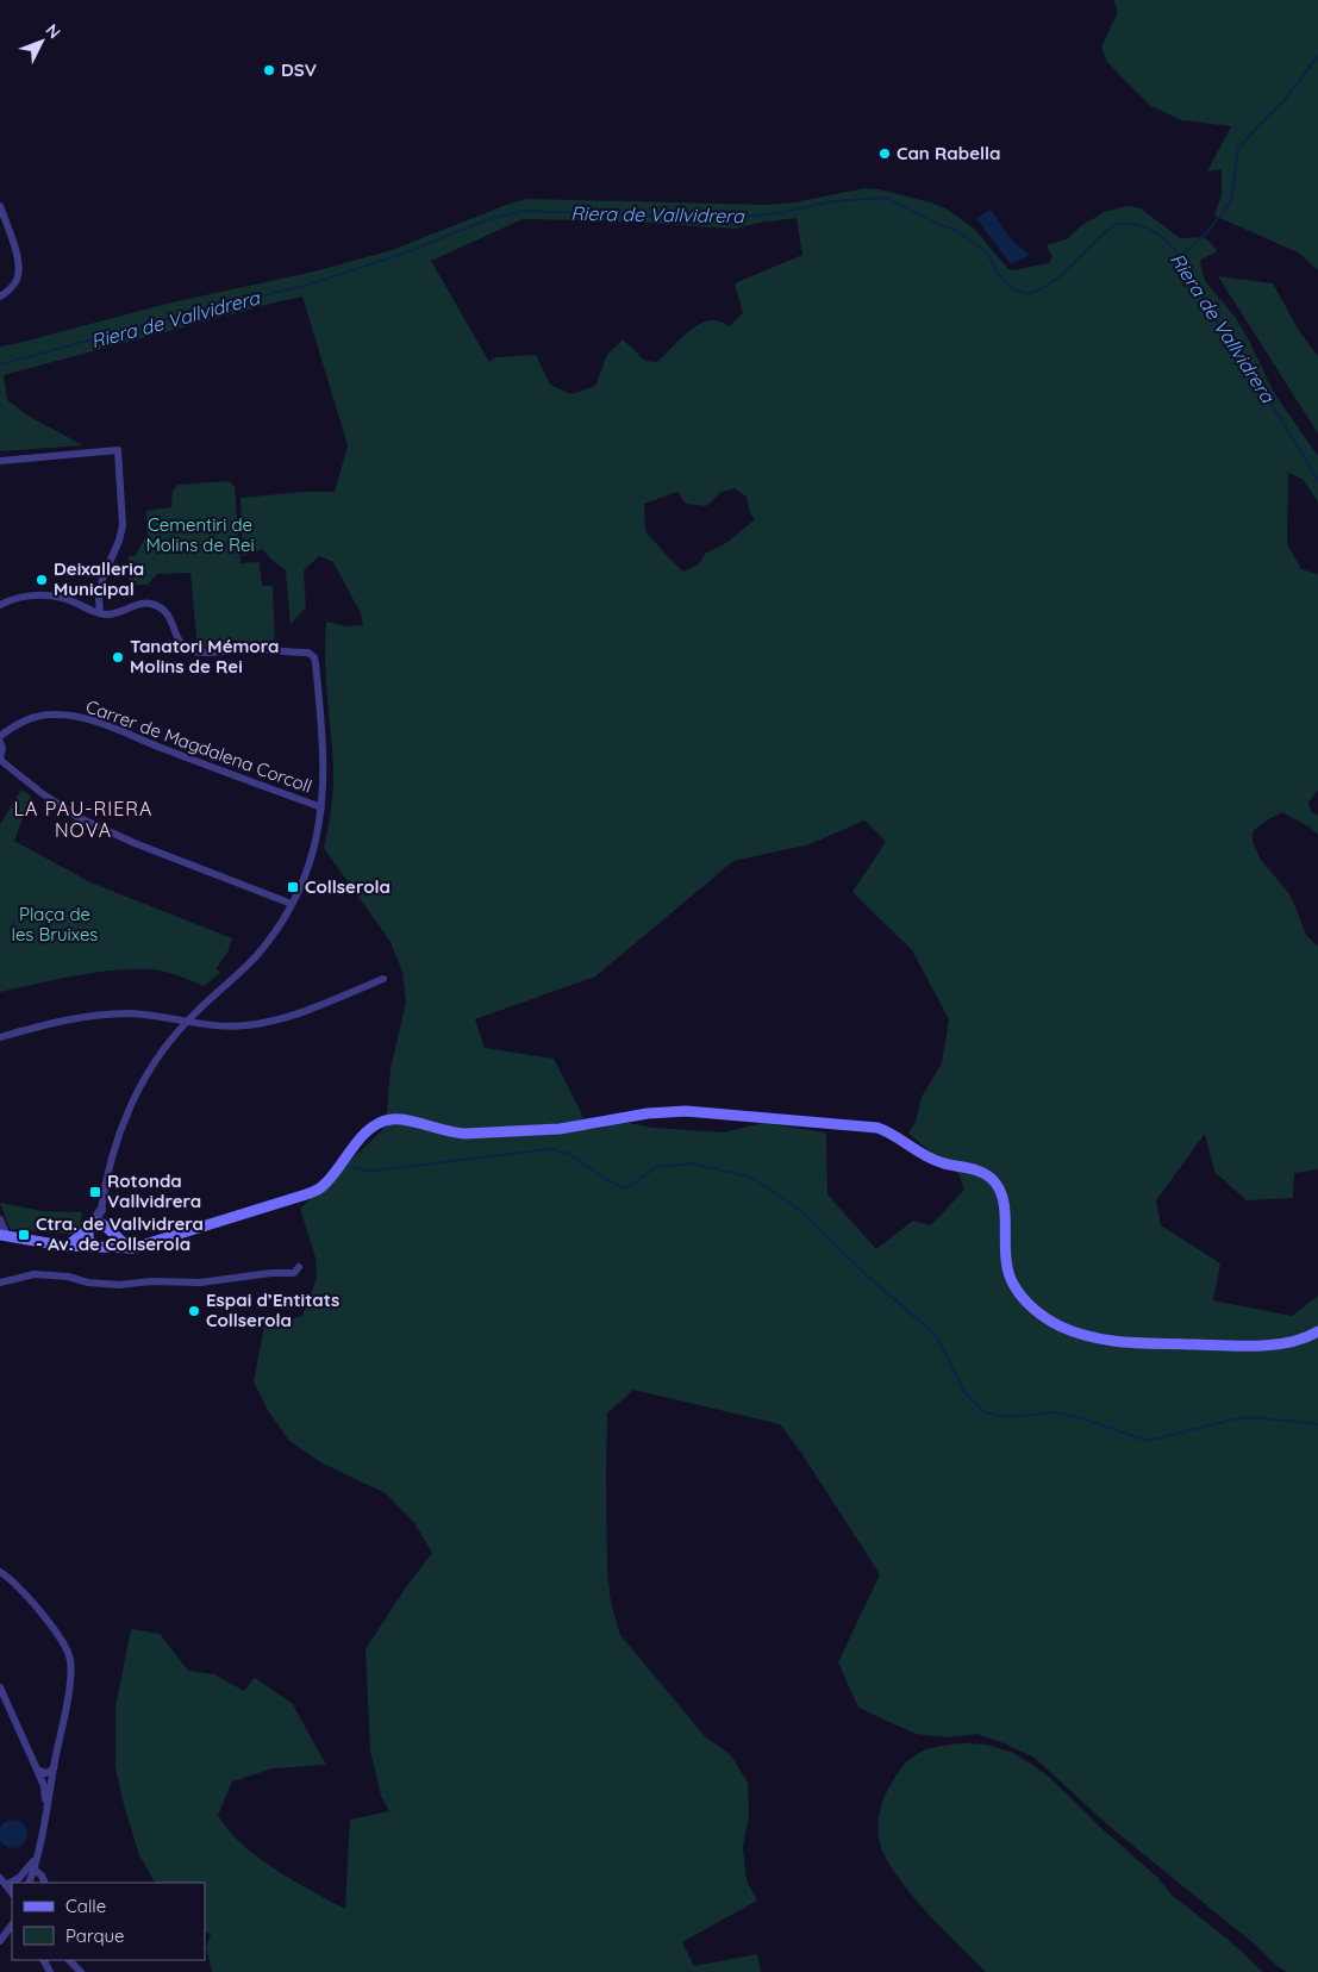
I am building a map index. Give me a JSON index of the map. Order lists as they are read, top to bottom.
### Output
{
  "streets": {
    "street": ["Carrer de Magdalena Corcoll"]
  },
  "districts": ["LA PAU-RIERA NOVA"],
  "water": ["Riera de Vallvidrera"],
  "parks": ["Cementiri de Molins de Rei", "Plaça de les Bruixes"],
  "places": {
    "other": [
      "DSV",
      "Can Rabella",
      "Deixalleria Municipal",
      "Tanatori Mémora Molins de Rei",
      "Espai d’Entitats Collserola"
    ],
    "transit": ["Collserola", "Rotonda Vallvidrera", "Ctra. de Vallvidrera - Av. de Collserola"]
  },
  "legend": ["Calle", "Parque"],
  "north": "top right"
}
